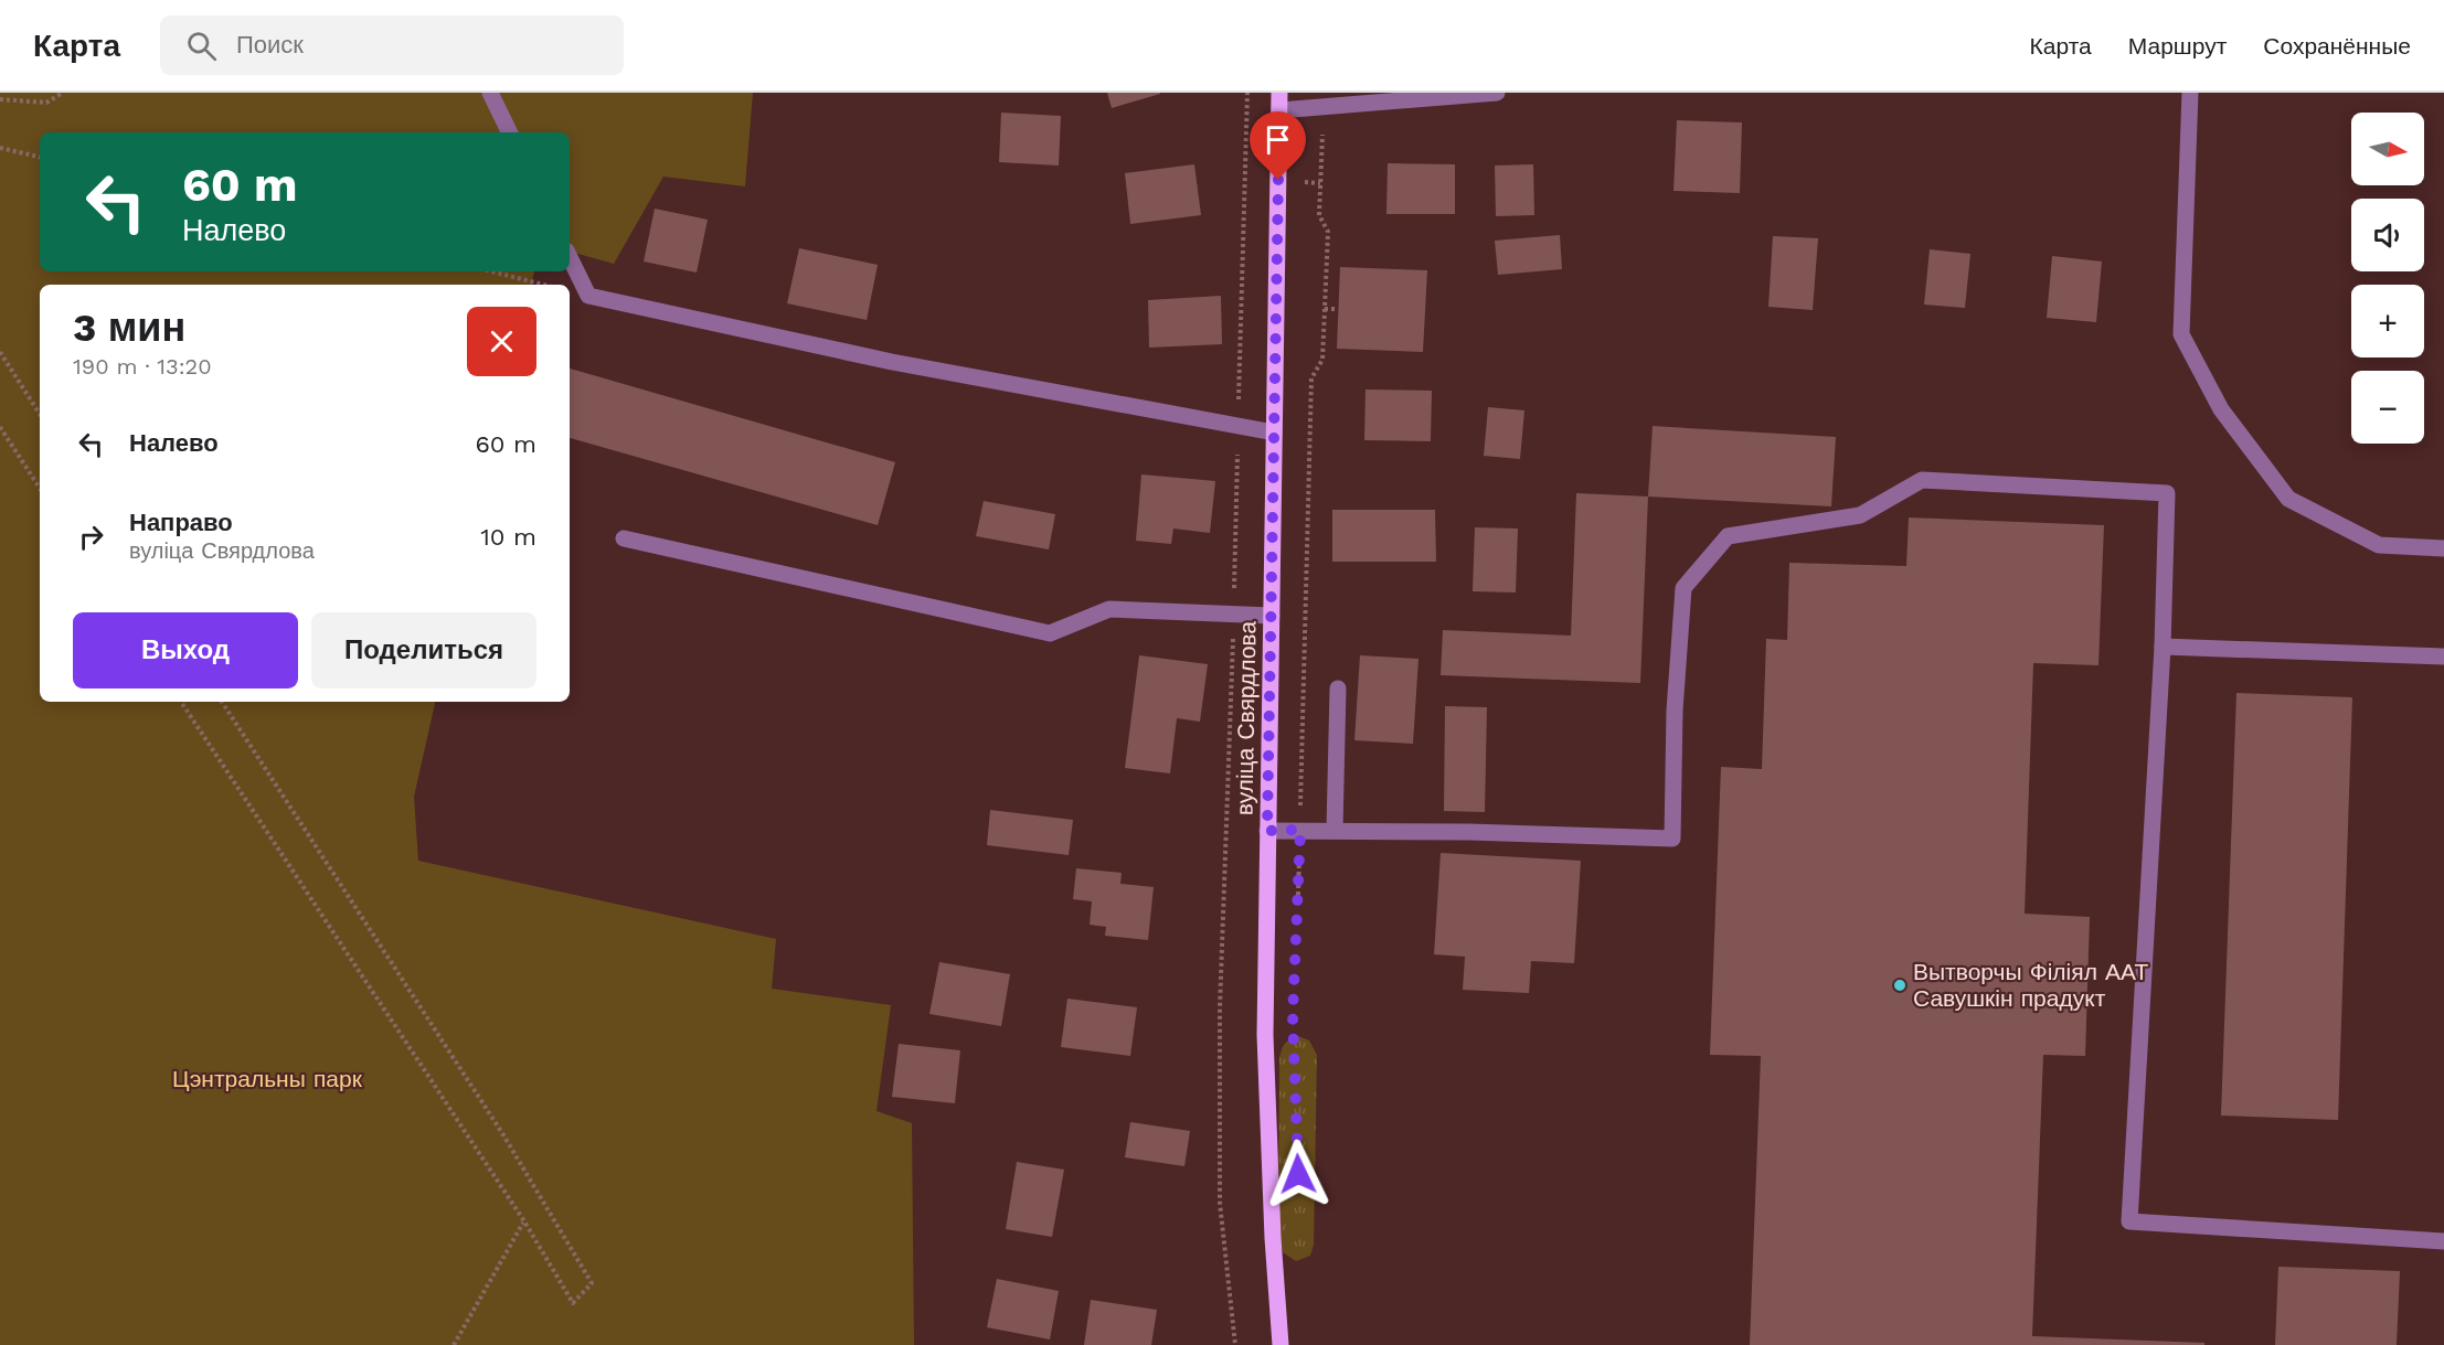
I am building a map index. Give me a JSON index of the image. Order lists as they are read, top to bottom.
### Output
{
  "streets": {
    "main road": ["вуліца Свярдлова"]
  },
  "parks": ["Цэнтральны парк"],
  "places": ["Вытворчы Філіял ААТ Савушкін прадукт"],
  "north": "right",
  "page": {
    "header": "Карта",
    "search": "Поиск",
    "nav": ["Карта", "Маршрут", "Сохранённые"],
    "map_buttons": ["+", "−"],
    "turn": ["60 m", "Налево"],
    "heading": ["3 мин", "190 m · 13:20"],
    "list": [
      {
        "name": "Налево",
        "value": "60 m"
      },
      {
        "name": "Направо",
        "note": "вуліца Свярдлова",
        "value": "10 m"
      }
    ],
    "buttons": ["Выход", "Поделиться"]
  }
}
